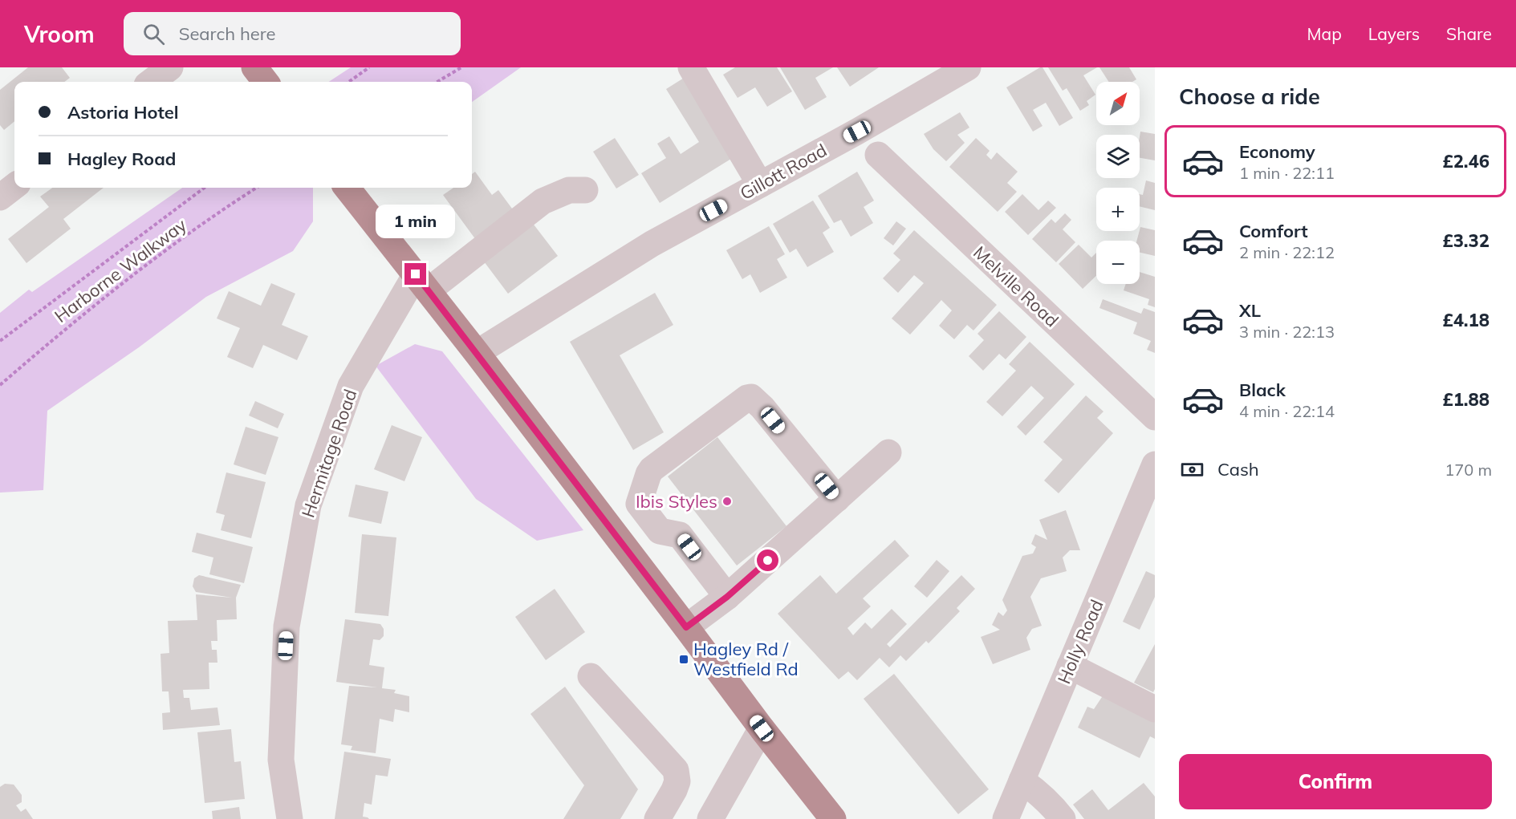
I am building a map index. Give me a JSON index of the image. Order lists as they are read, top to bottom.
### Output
{
  "streets": {
    "street": [
      "Gillott Road",
      "Melville Road",
      "Hermitage Road",
      "Holly Road"
    ],
    "path": ["Harborne Walkway"]
  },
  "places": {
    "other": ["Ibis Styles"],
    "transit": ["Hagley Rd / Westfield Rd"]
  },
  "north": "top right",
  "page": {
    "header": "Vroom",
    "search": "Search here",
    "nav": ["Map", "Layers", "Share"],
    "heading": "Choose a ride",
    "map_buttons": ["+", "−"],
    "banner": ["Astoria Hotel", "Hagley Road"],
    "list": [
      {
        "name": "Economy",
        "note": "1 min · 22:11",
        "value": "£2.46"
      },
      {
        "name": "Comfort",
        "note": "2 min · 22:12",
        "value": "£3.32"
      },
      {
        "name": "XL",
        "note": "3 min · 22:13",
        "value": "£4.18"
      },
      {
        "name": "Black",
        "note": "4 min · 22:14",
        "value": "£1.88"
      }
    ],
    "bubble": "1 min",
    "pay": ["Cash", "170 m"],
    "buttons": "Confirm"
  }
}
